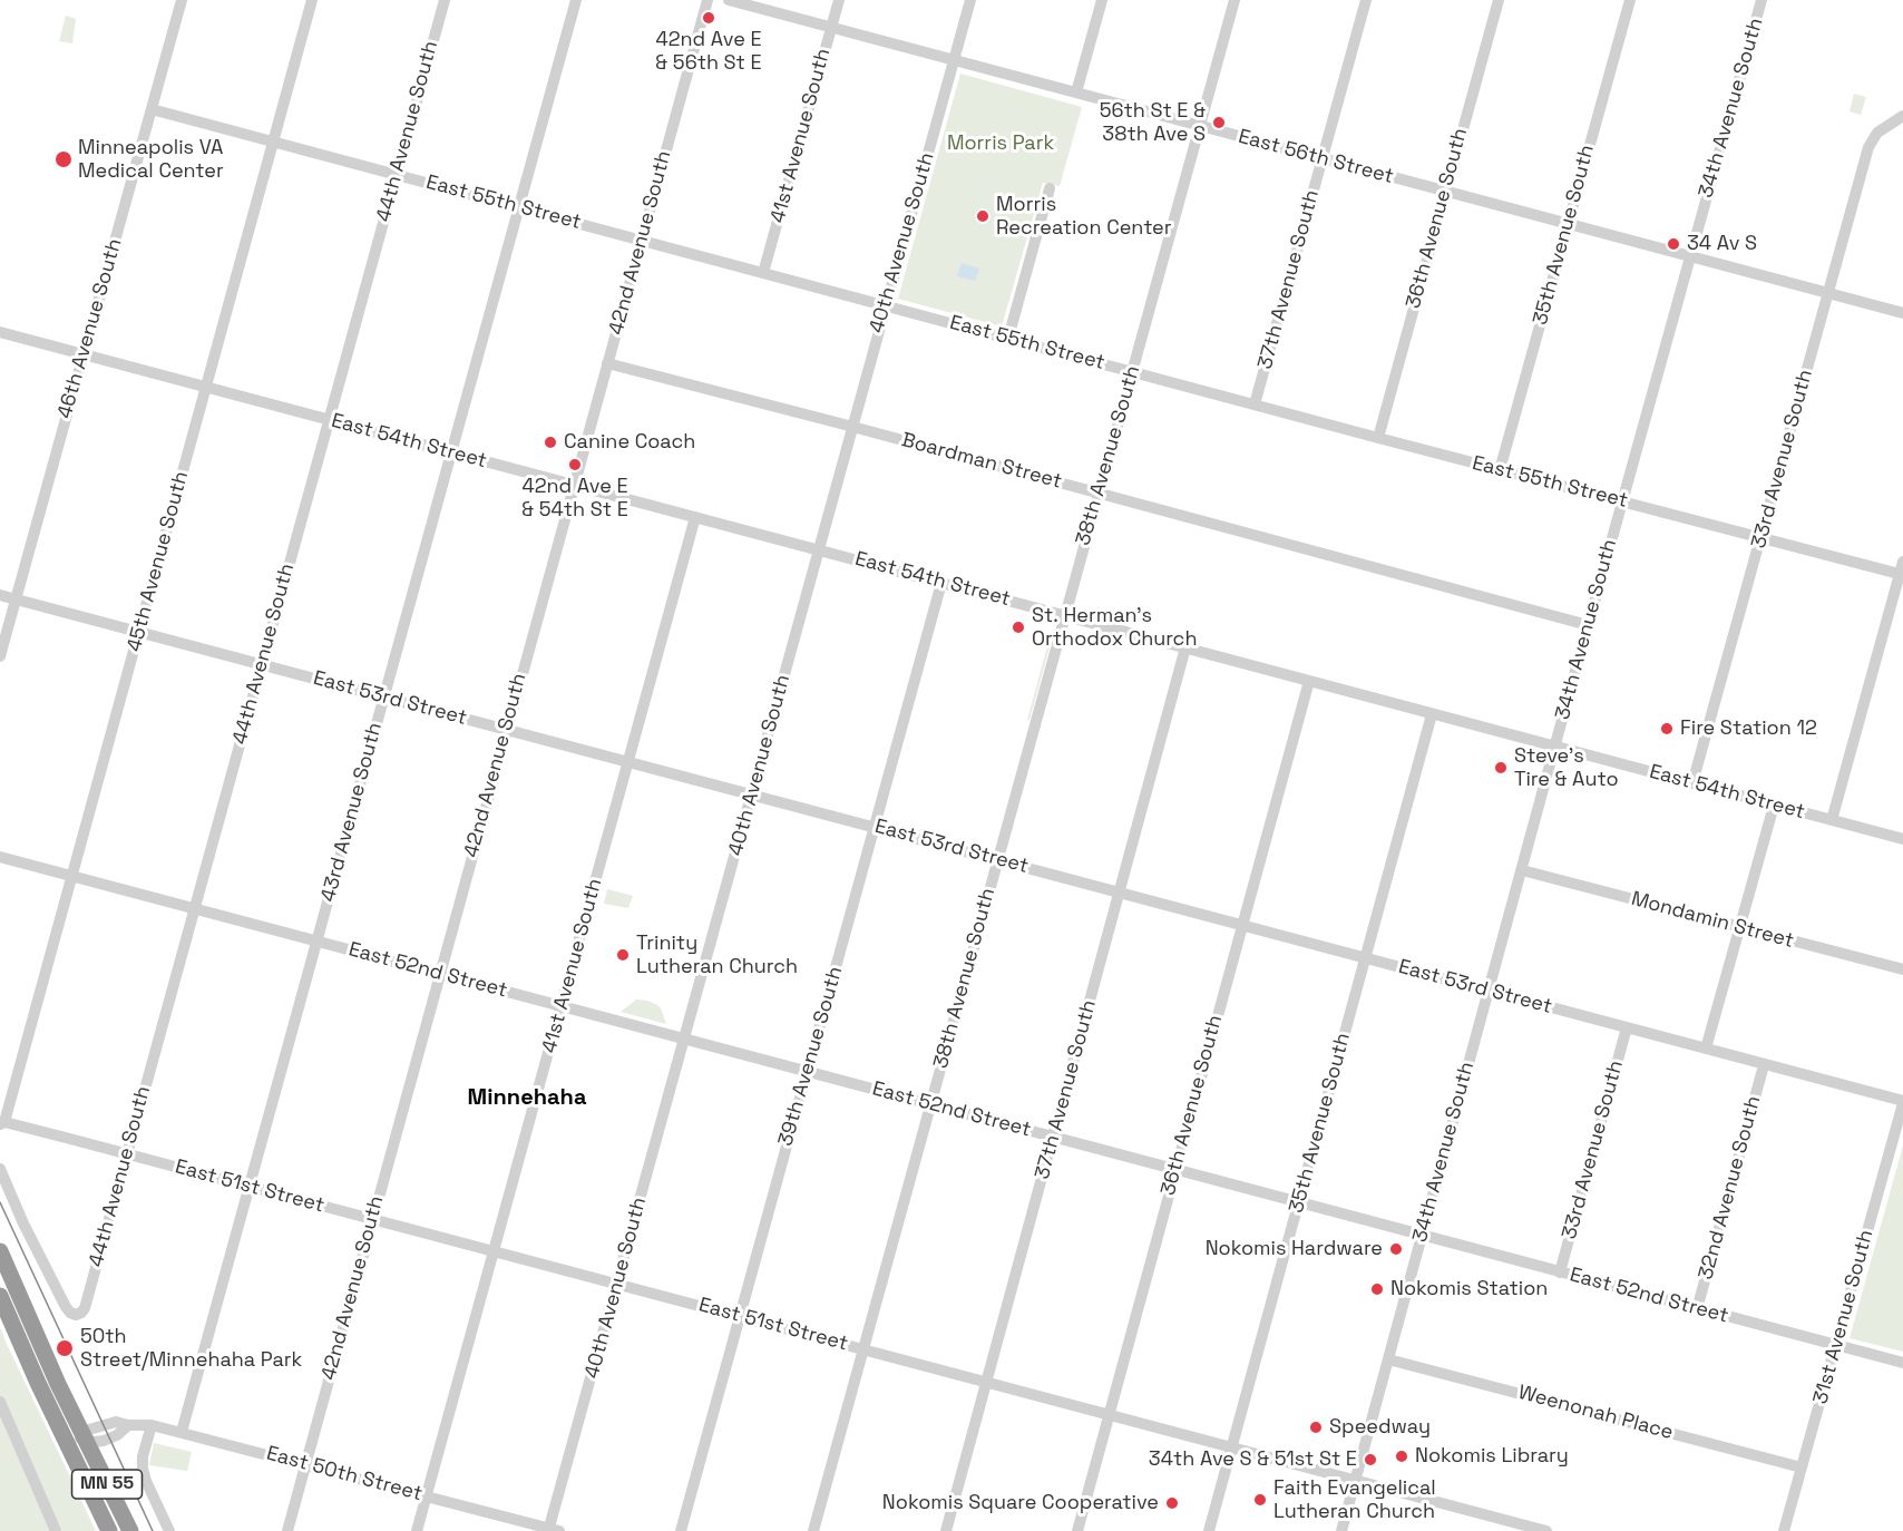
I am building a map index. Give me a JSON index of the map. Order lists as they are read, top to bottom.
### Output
{
  "streets": {
    "highway": ["MN 55"],
    "street": [
      "34th Avenue South",
      "44th Avenue South",
      "41st Avenue South",
      "East 56th Street",
      "East 55th Street",
      "36th Avenue South",
      "35th Avenue South",
      "42nd Avenue South",
      "40th Avenue South",
      "37th Avenue South",
      "46th Avenue South",
      "East 54th Street",
      "38th Avenue South",
      "33rd Avenue South",
      "Boardman Street",
      "45th Avenue South",
      "East 53rd Street",
      "43rd Avenue South",
      "Mondamin Street",
      "East 52nd Street",
      "39th Avenue South",
      "East 51st Street",
      "32nd Avenue South",
      "31st Avenue South",
      "Weenonah Place",
      "East 50th Street"
    ]
  },
  "crossings": [
    ["34th Avenue South", "East 56th Street"],
    ["34th Avenue South", "East 55th Street"],
    ["34th Avenue South", "East 54th Street"],
    ["34th Avenue South", "Boardman Street"],
    ["34th Avenue South", "East 53rd Street"],
    ["34th Avenue South", "Mondamin Street"],
    ["34th Avenue South", "East 52nd Street"],
    ["34th Avenue South", "East 51st Street"],
    ["34th Avenue South", "Weenonah Place"],
    ["44th Avenue South", "East 55th Street"],
    ["44th Avenue South", "East 54th Street"],
    ["44th Avenue South", "East 53rd Street"],
    ["44th Avenue South", "East 52nd Street"],
    ["44th Avenue South", "East 51st Street"],
    ["41st Avenue South", "East 56th Street"],
    ["41st Avenue South", "East 55th Street"],
    ["41st Avenue South", "East 54th Street"],
    ["41st Avenue South", "East 53rd Street"],
    ["41st Avenue South", "East 52nd Street"],
    ["41st Avenue South", "East 51st Street"],
    ["41st Avenue South", "East 50th Street"],
    ["East 56th Street", "36th Avenue South"],
    ["East 56th Street", "35th Avenue South"],
    ["East 56th Street", "40th Avenue South"],
    ["East 56th Street", "37th Avenue South"],
    ["East 56th Street", "38th Avenue South"],
    ["East 56th Street", "33rd Avenue South"],
    ["East 55th Street", "36th Avenue South"],
    ["East 55th Street", "35th Avenue South"],
    ["East 55th Street", "42nd Avenue South"],
    ["East 55th Street", "40th Avenue South"],
    ["East 55th Street", "37th Avenue South"],
    ["East 55th Street", "46th Avenue South"],
    ["East 55th Street", "38th Avenue South"],
    ["East 55th Street", "33rd Avenue South"],
    ["East 55th Street", "45th Avenue South"],
    ["East 55th Street", "43rd Avenue South"],
    ["36th Avenue South", "East 54th Street"],
    ["36th Avenue South", "East 53rd Street"],
    ["36th Avenue South", "East 52nd Street"],
    ["36th Avenue South", "East 51st Street"],
    ["35th Avenue South", "East 54th Street"],
    ["35th Avenue South", "East 53rd Street"],
    ["35th Avenue South", "East 52nd Street"],
    ["35th Avenue South", "East 51st Street"],
    ["42nd Avenue South", "East 54th Street"],
    ["42nd Avenue South", "Boardman Street"],
    ["42nd Avenue South", "East 53rd Street"],
    ["42nd Avenue South", "East 52nd Street"],
    ["42nd Avenue South", "East 51st Street"],
    ["42nd Avenue South", "East 50th Street"],
    ["40th Avenue South", "East 54th Street"],
    ["40th Avenue South", "Boardman Street"],
    ["40th Avenue South", "East 53rd Street"],
    ["40th Avenue South", "East 52nd Street"],
    ["40th Avenue South", "East 51st Street"],
    ["40th Avenue South", "East 50th Street"],
    ["37th Avenue South", "East 54th Street"],
    ["37th Avenue South", "East 53rd Street"],
    ["37th Avenue South", "East 52nd Street"],
    ["37th Avenue South", "East 51st Street"],
    ["46th Avenue South", "East 54th Street"],
    ["46th Avenue South", "East 53rd Street"],
    ["East 54th Street", "38th Avenue South"],
    ["East 54th Street", "33rd Avenue South"],
    ["East 54th Street", "45th Avenue South"],
    ["East 54th Street", "43rd Avenue South"],
    ["East 54th Street", "39th Avenue South"],
    ["38th Avenue South", "Boardman Street"],
    ["38th Avenue South", "East 53rd Street"],
    ["38th Avenue South", "East 52nd Street"],
    ["38th Avenue South", "East 51st Street"],
    ["33rd Avenue South", "East 53rd Street"],
    ["33rd Avenue South", "East 52nd Street"],
    ["45th Avenue South", "East 53rd Street"],
    ["45th Avenue South", "East 52nd Street"],
    ["45th Avenue South", "East 51st Street"],
    ["East 53rd Street", "43rd Avenue South"],
    ["East 53rd Street", "39th Avenue South"],
    ["East 53rd Street", "32nd Avenue South"],
    ["East 53rd Street", "31st Avenue South"],
    ["43rd Avenue South", "East 52nd Street"],
    ["43rd Avenue South", "East 51st Street"],
    ["43rd Avenue South", "East 50th Street"],
    ["East 52nd Street", "39th Avenue South"],
    ["East 52nd Street", "32nd Avenue South"],
    ["East 52nd Street", "31st Avenue South"],
    ["39th Avenue South", "East 51st Street"],
    ["31st Avenue South", "Weenonah Place"],
    ["East 50th Street", "MN 55"]
  ],
  "districts": ["Minnehaha"],
  "parks": ["Morris Park"],
  "places": [
    "42nd Ave E & 56th St E",
    "56th St E & 38th Ave S",
    "Minneapolis VA Medical Center",
    "Morris Recreation Center",
    "34 Av S",
    "Canine Coach",
    "42nd Ave E & 54th St E",
    "St. Herman's Orthodox Church",
    "Fire Station 12",
    "Steve's Tire & Auto",
    "Trinity Lutheran Church",
    "Nokomis Hardware",
    "Nokomis Station",
    "50th Street/Minnehaha Park",
    "Speedway",
    "Nokomis Library",
    "34th Ave S & 51st St E",
    "Faith Evangelical Lutheran Church",
    "Nokomis Square Cooperative"
  ]
}
